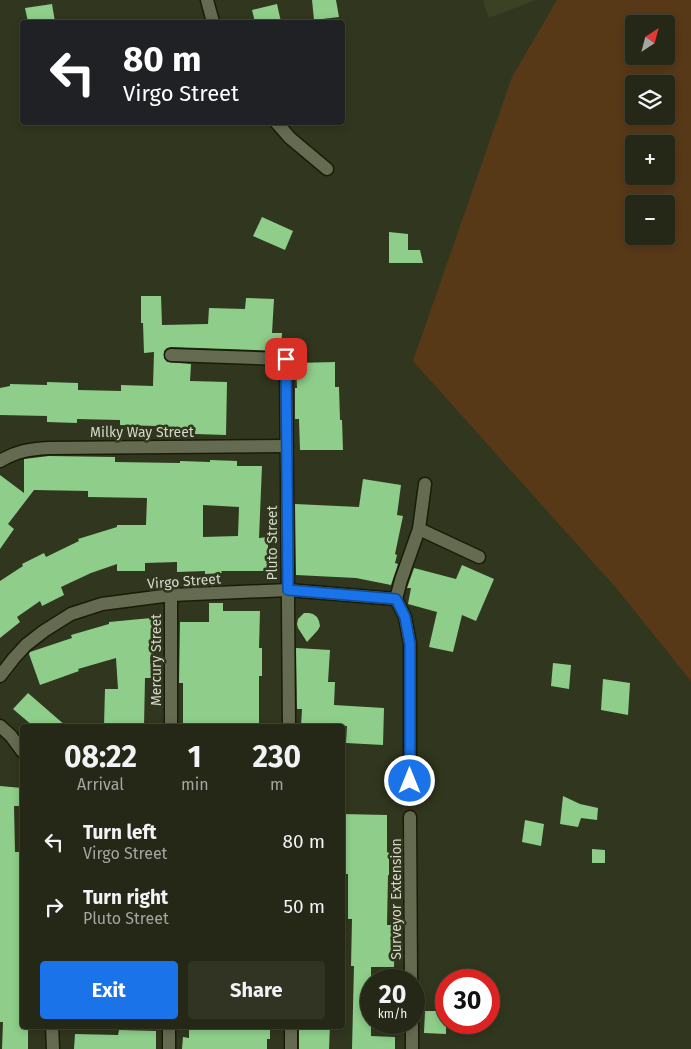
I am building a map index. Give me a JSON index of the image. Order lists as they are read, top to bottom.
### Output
{
  "streets": {
    "street": [
      "Milky Way Street",
      "Pluto Street",
      "Virgo Street",
      "Mercury Street",
      "Surveyor Extension"
    ]
  },
  "crossings": [
    ["Milky Way Street", "Pluto Street"],
    ["Pluto Street", "Virgo Street"],
    ["Virgo Street", "Mercury Street"]
  ],
  "north": "top right",
  "page": {
    "map_buttons": ["+", "−"],
    "turn": ["80 m", "Virgo Street"],
    "eta": [
      "08:22",
      "Arrival",
      "1",
      "min",
      "230",
      "m"
    ],
    "list": [
      {
        "name": "Turn left",
        "note": "Virgo Street",
        "value": "80 m"
      },
      {
        "name": "Turn right",
        "note": "Pluto Street",
        "value": "50 m"
      }
    ],
    "buttons": ["Exit", "Share"],
    "speed": "20 km/h",
    "limit": "30"
  }
}
